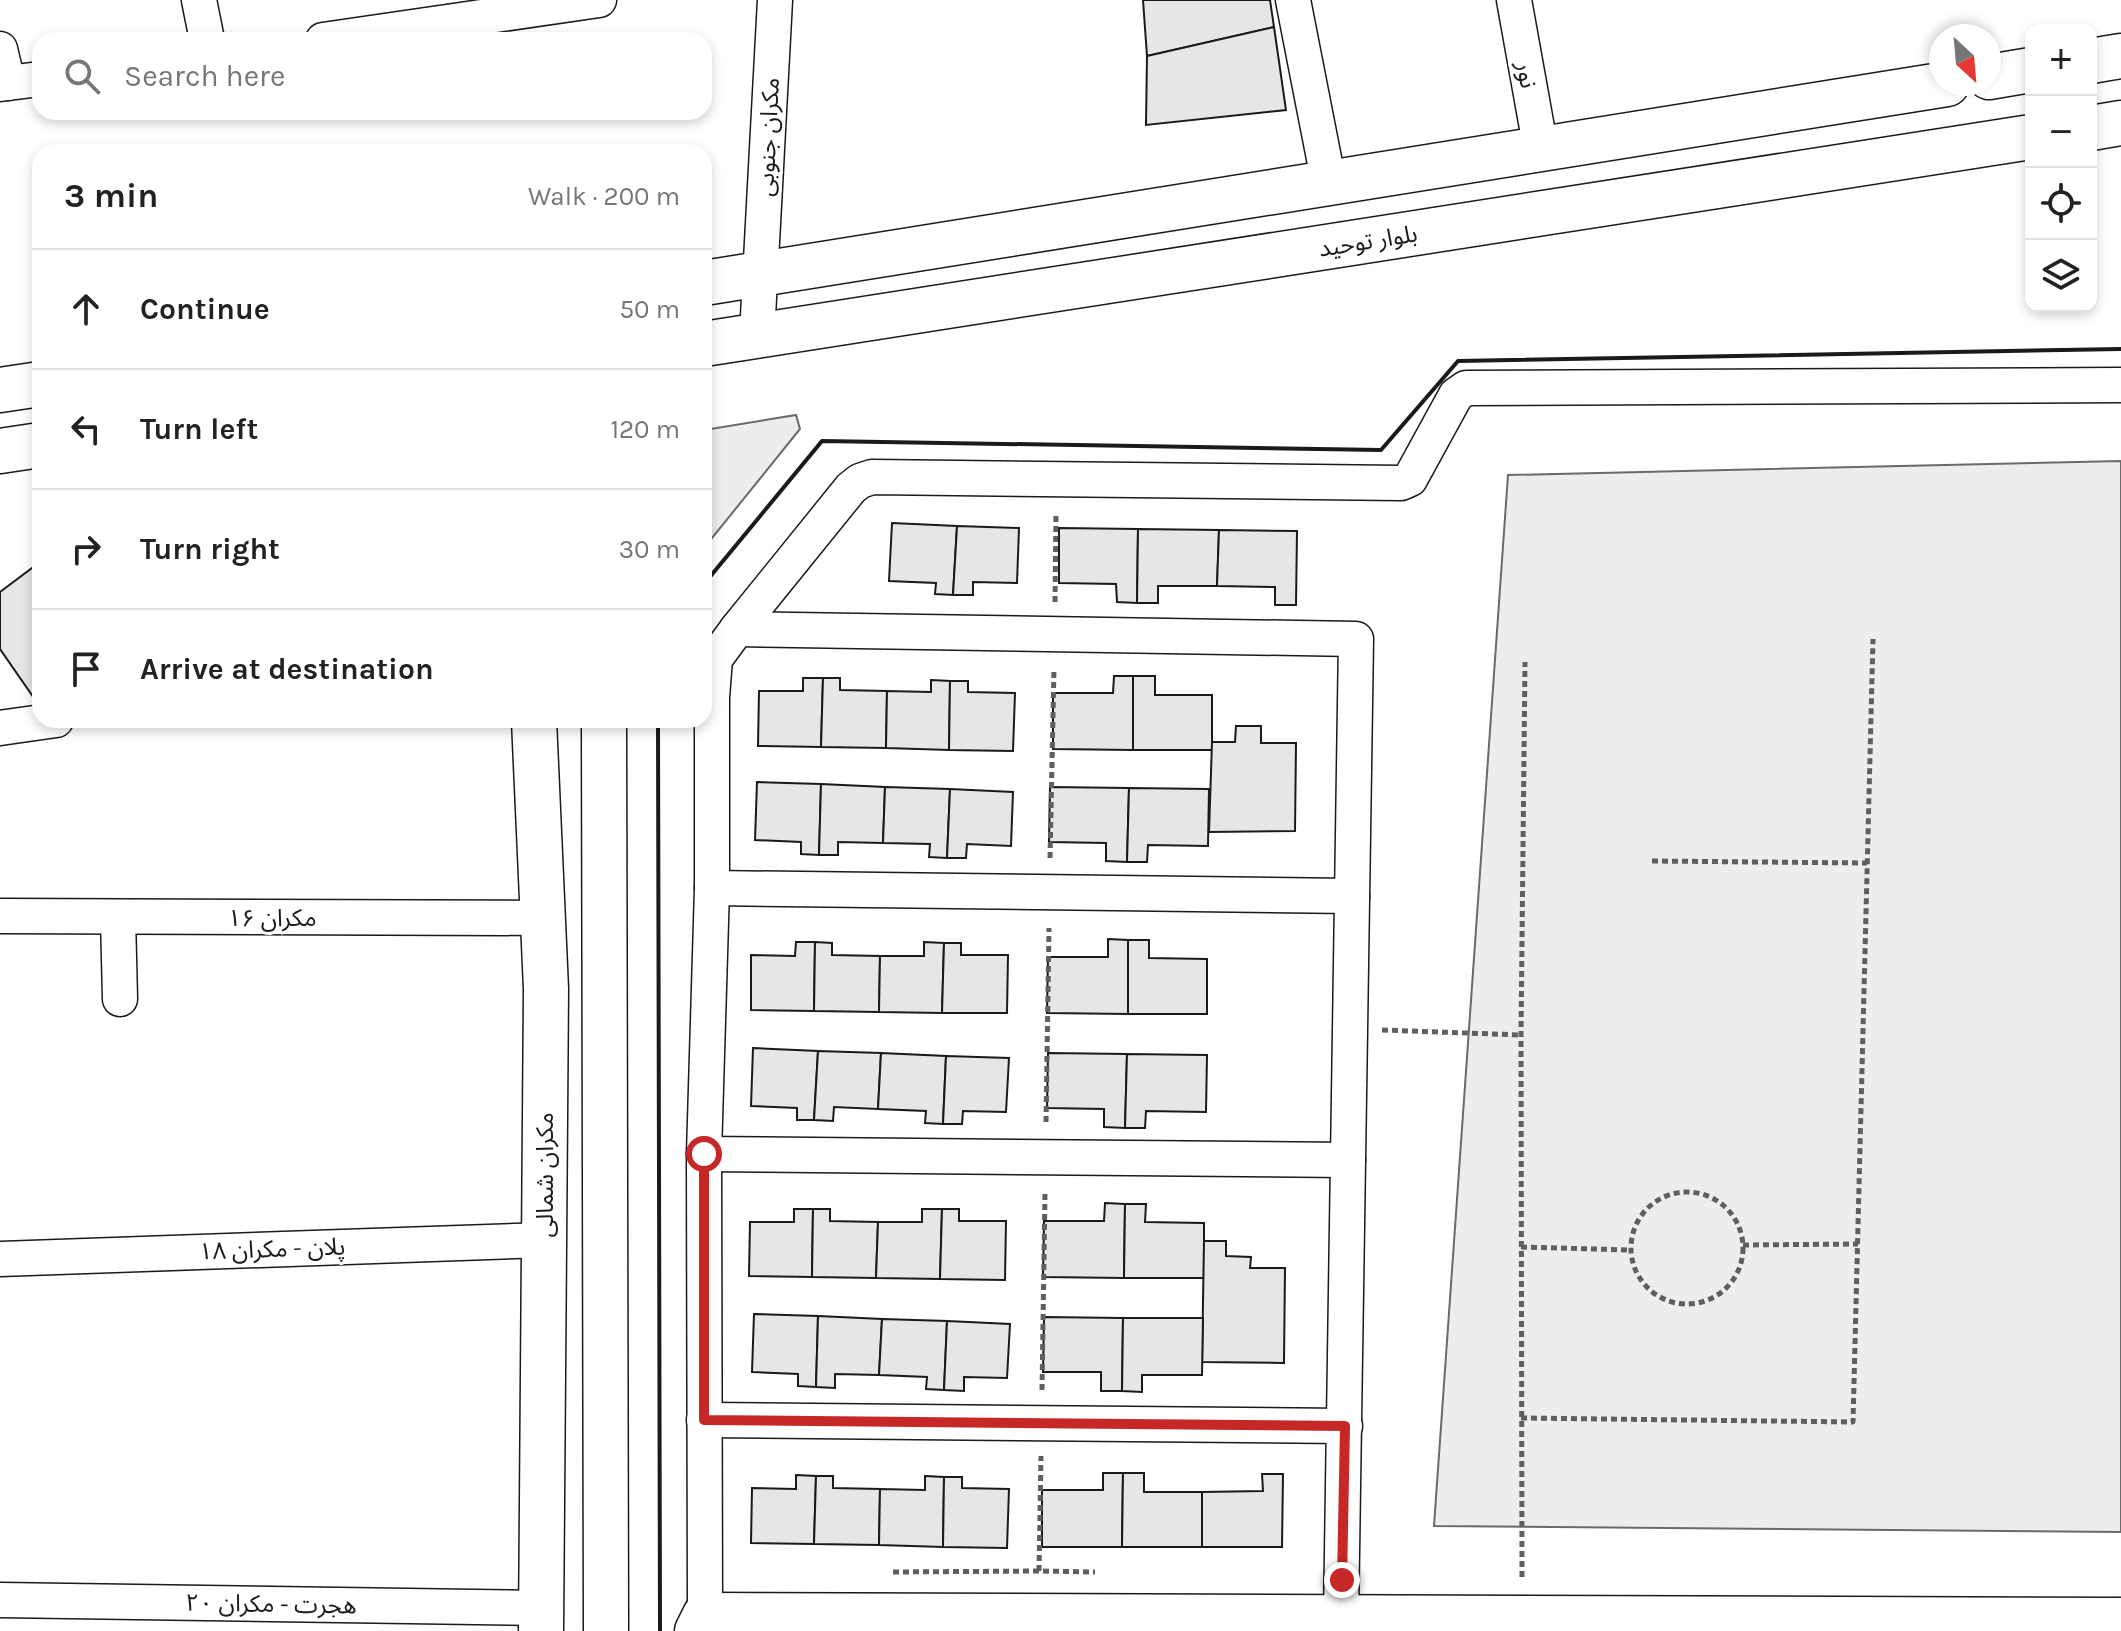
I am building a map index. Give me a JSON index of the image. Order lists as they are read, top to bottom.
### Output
{
  "streets": {
    "street": [
      "نور",
      "مکران جنوبی",
      "بلوار توحید",
      "مکران ۱۶",
      "مکران شمالی",
      "پلان - مکران ۱۸",
      "هجرت - مکران ۲۰"
    ]
  },
  "crossings": [
    ["مکران جنوبی", "بلوار توحید"],
    ["مکران ۱۶", "مکران شمالی"],
    ["مکران شمالی", "پلان - مکران ۱۸"],
    ["مکران شمالی", "هجرت - مکران ۲۰"]
  ],
  "north": "bottom right",
  "page": {
    "map_buttons": ["+", "−"],
    "search": "Search here",
    "heading": ["3 min", "Walk · 200 m"],
    "list": [
      ["Continue", "50 m"],
      ["Turn left", "120 m"],
      ["Turn right", "30 m"],
      "Arrive at destination"
    ]
  }
}
